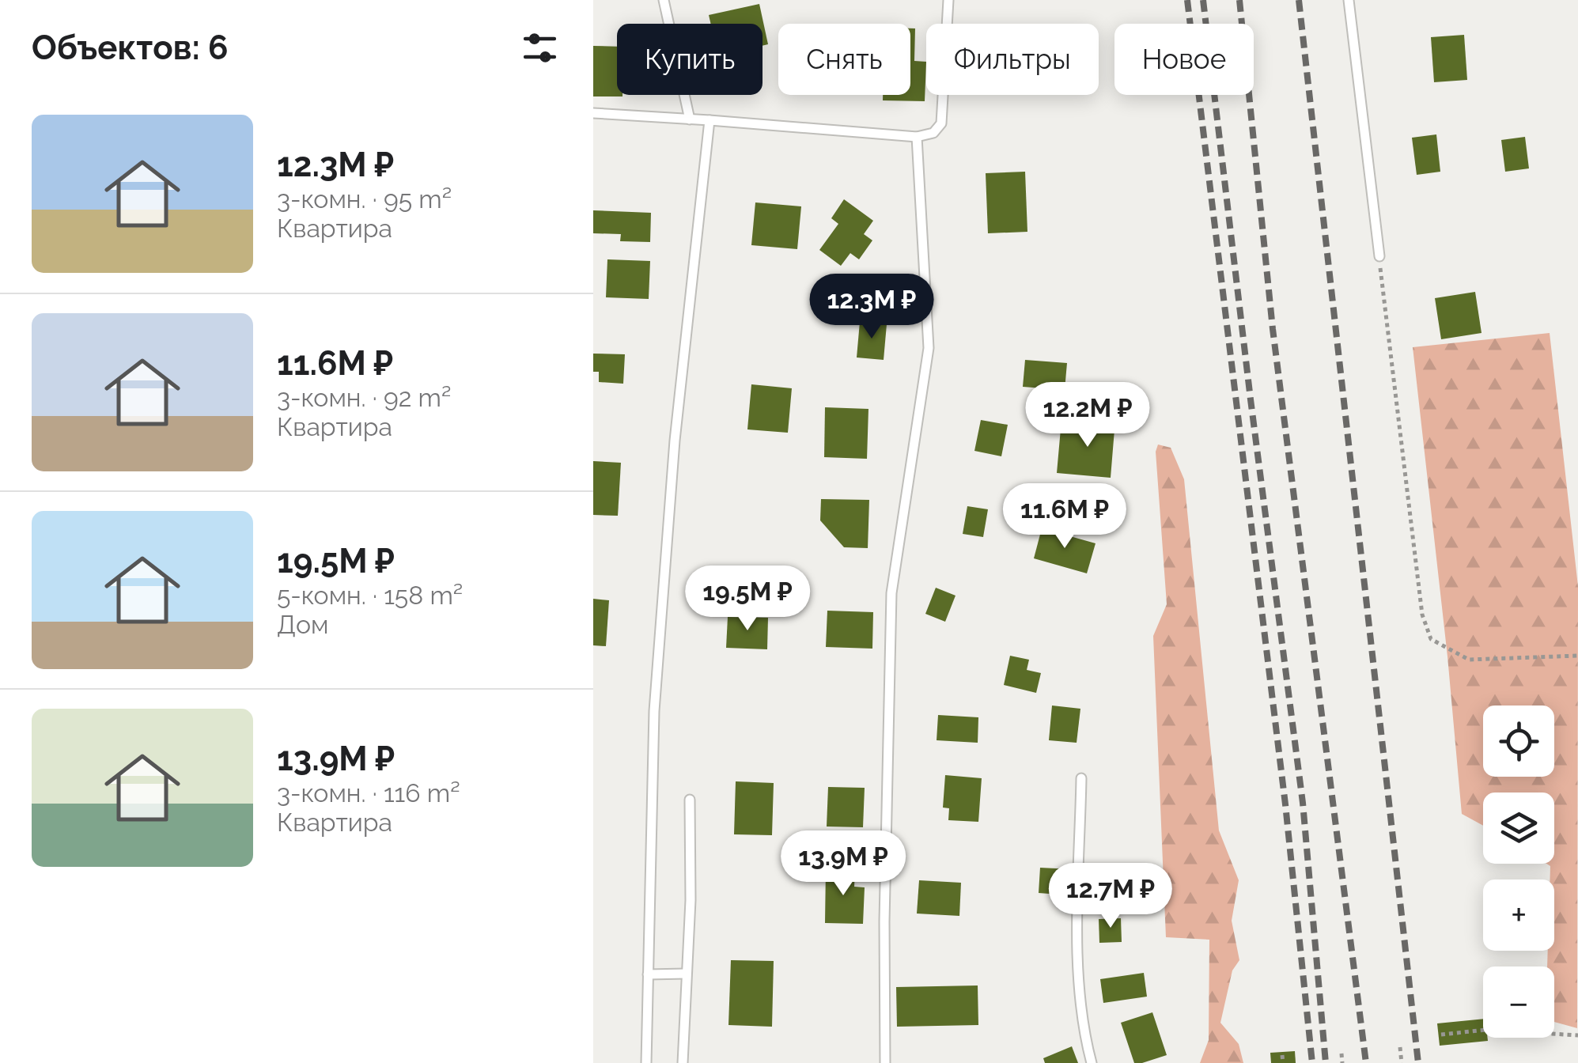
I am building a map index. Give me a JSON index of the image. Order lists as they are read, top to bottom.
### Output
{
  "page": {
    "heading": "Объектов: 6",
    "chip": [
      "Купить",
      "Снять",
      "Фильтры",
      "Новое"
    ],
    "list": [
      {
        "name": "12.3M ₽",
        "note": "3-комн. · 95 m² · Квартира"
      },
      {
        "name": "11.6M ₽",
        "note": "3-комн. · 92 m² · Квартира"
      },
      {
        "name": "19.5M ₽",
        "note": "5-комн. · 158 m² · Дом"
      },
      {
        "name": "13.9M ₽",
        "note": "3-комн. · 116 m² · Квартира"
      }
    ],
    "price": [
      "12.3M ₽",
      "12.2M ₽",
      "11.6M ₽",
      "19.5M ₽",
      "13.9M ₽",
      "12.7M ₽"
    ],
    "map_buttons": ["+", "−"]
  }
}
